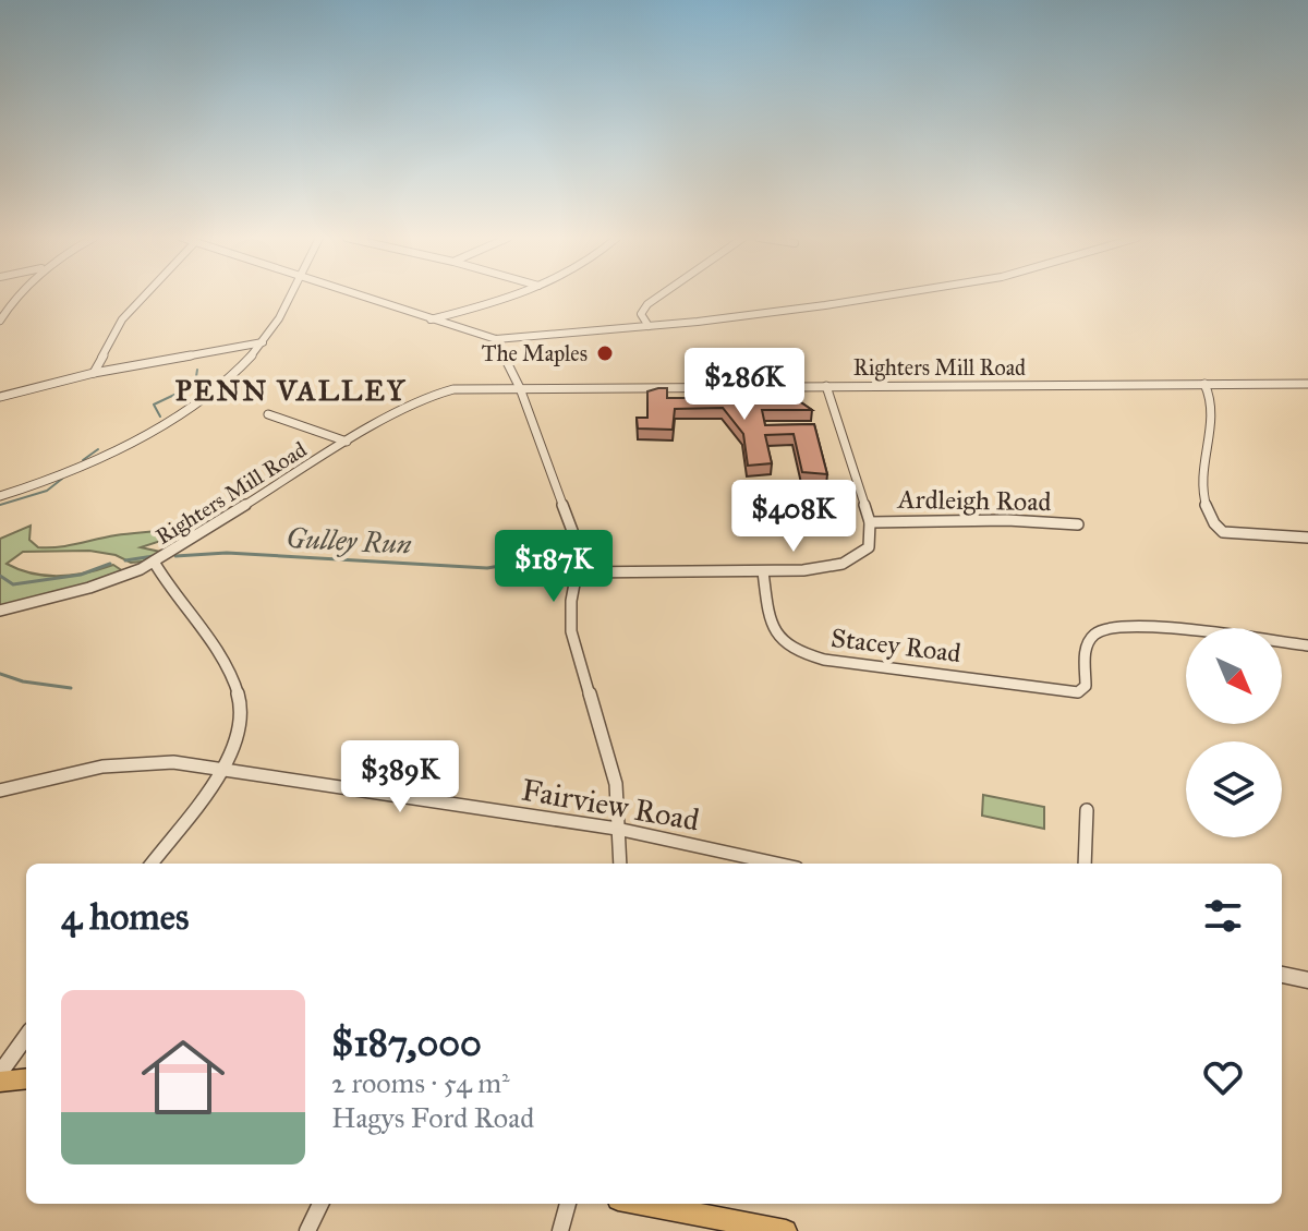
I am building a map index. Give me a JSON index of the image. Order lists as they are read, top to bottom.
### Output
{
  "streets": {
    "street": [
      "Righters Mill Road",
      "Ardleigh Road",
      "Stacey Road",
      "Fairview Road"
    ]
  },
  "districts": ["PENN VALLEY"],
  "water": ["Gulley Run"],
  "places": ["The Maples"],
  "north": "bottom right",
  "page": {
    "price": [
      "$286K",
      "$408K",
      "$187K",
      "$389K"
    ],
    "heading": "4 homes",
    "list": [
      {
        "name": "$187,000",
        "note": "2 rooms · 54 m² · Hagys Ford Road"
      }
    ]
  }
}
